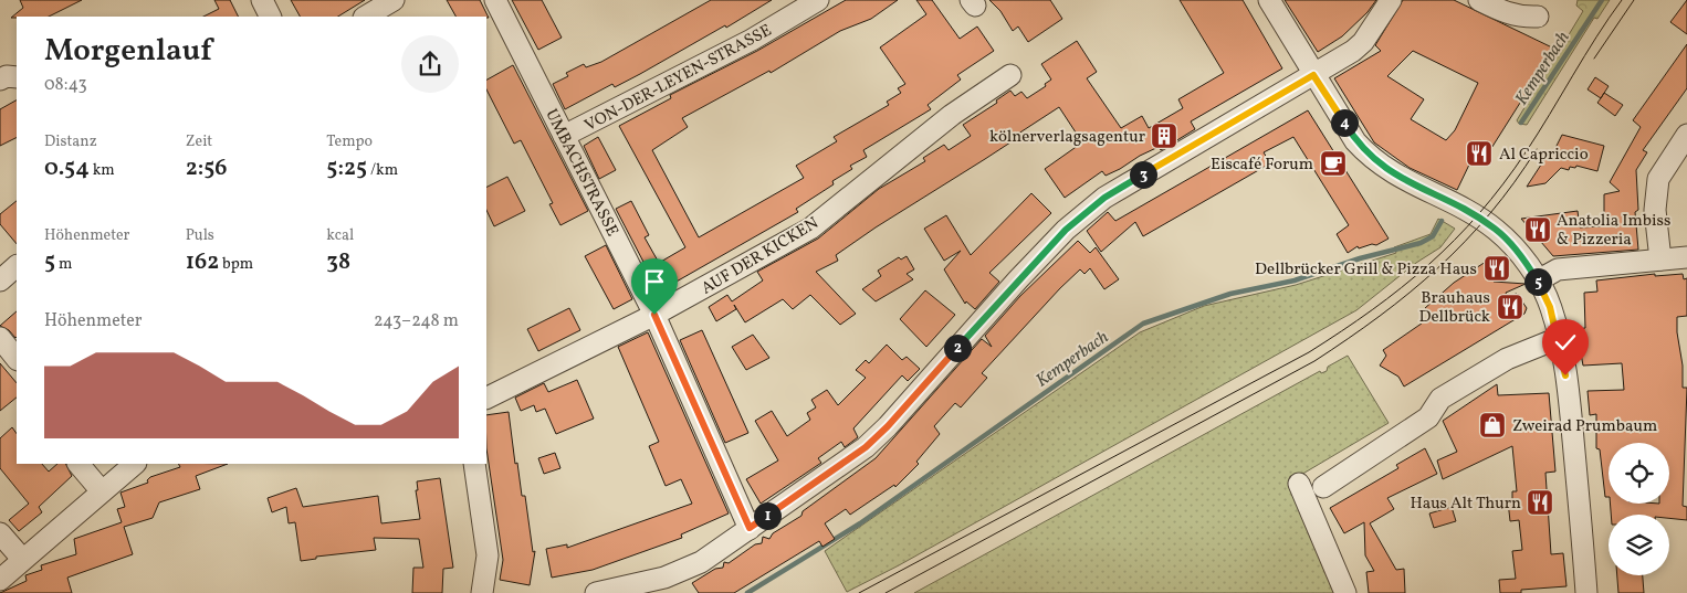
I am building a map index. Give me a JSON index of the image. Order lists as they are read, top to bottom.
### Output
{
  "streets": {
    "street": ["VON-DER-LEYEN-STRASSE", "UMBACHSTRASSE", "AUF DER KICKEN"]
  },
  "crossings": [
    ["VON-DER-LEYEN-STRASSE", "UMBACHSTRASSE"],
    ["UMBACHSTRASSE", "AUF DER KICKEN"]
  ],
  "water": ["Kemperbach"],
  "places": {
    "building": ["kölnerverlagsagentur"],
    "restaurant": [
      "Al Capriccio",
      "Anatolia Imbiss & Pizzeria",
      "Dellbrücker Grill & Pizza Haus",
      "Brauhaus Dellbrück",
      "Haus Alt Thurn"
    ],
    "cafe": ["Eiscafé Forum"],
    "shop": ["Zweirad Prumbaum"]
  },
  "page": {
    "heading": ["Morgenlauf", "08:43"],
    "pins": [
      "4",
      "3",
      "5",
      "2",
      "1"
    ],
    "stats": [
      ["Distanz", "0.54 km"],
      ["Zeit", "2:56"],
      ["Tempo", "5:25 /km"],
      ["Höhenmeter", "5 m"],
      ["Puls", "162 bpm"],
      ["kcal", "38"]
    ],
    "chart": ["Höhenmeter", "243–248 m"]
  }
}
